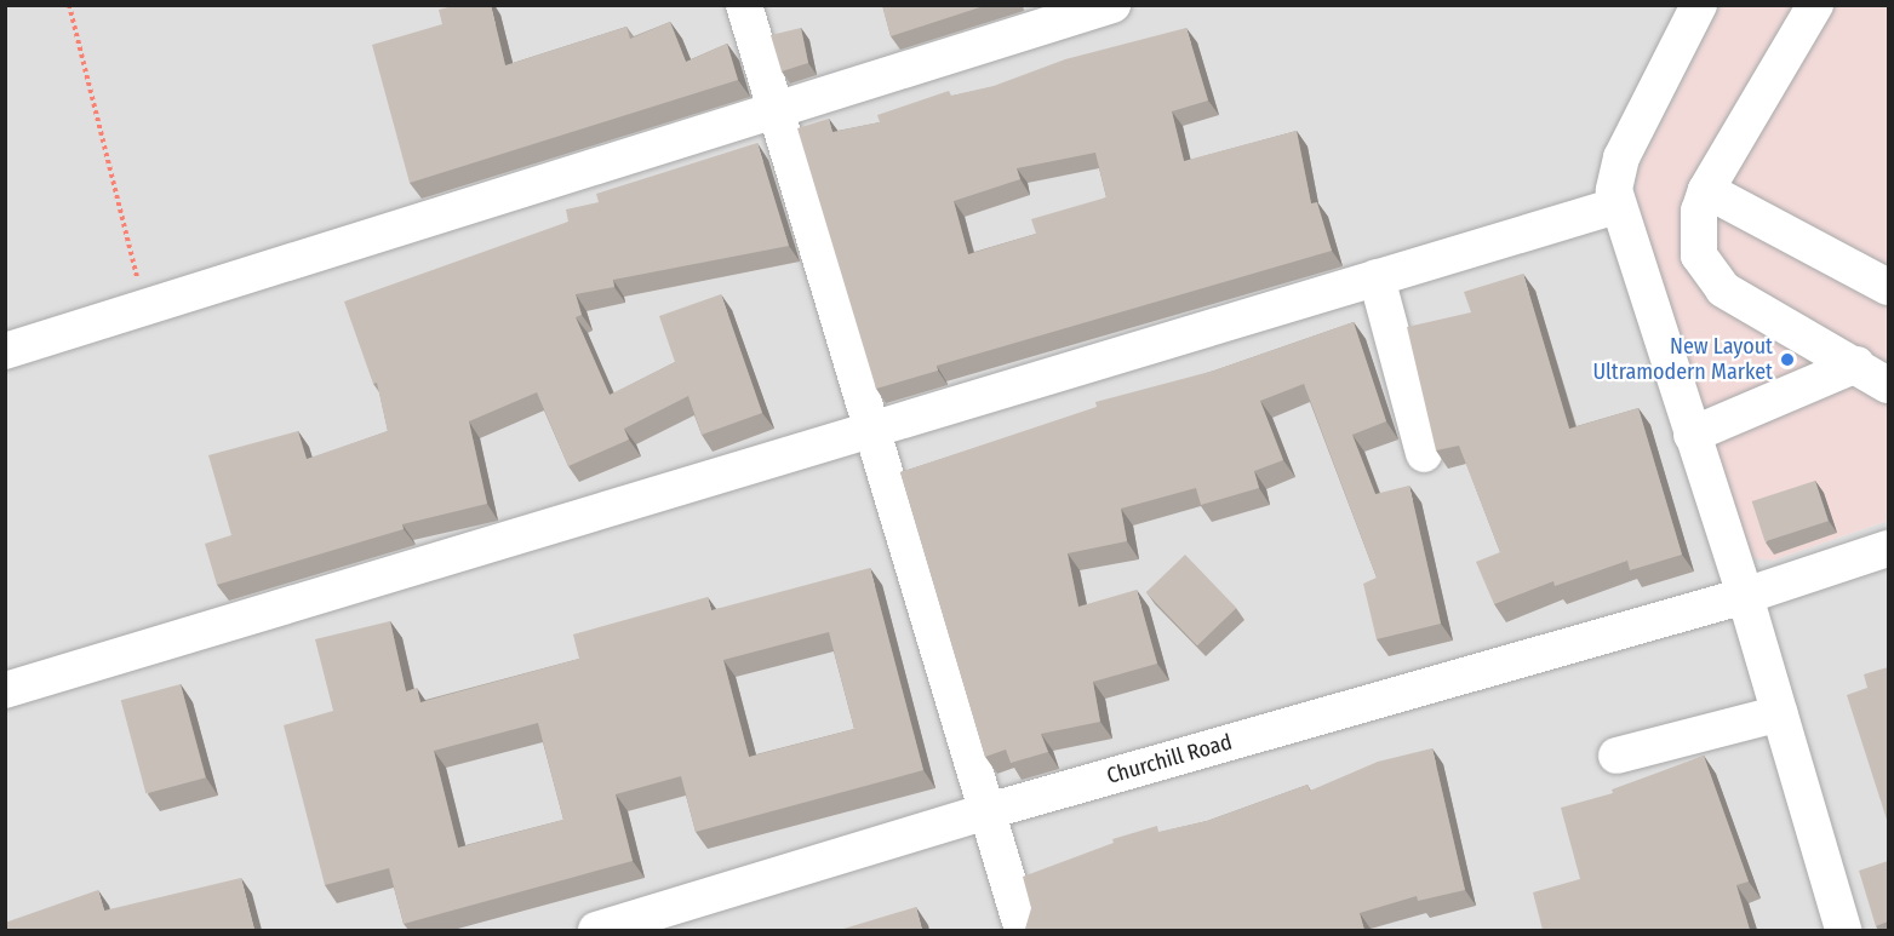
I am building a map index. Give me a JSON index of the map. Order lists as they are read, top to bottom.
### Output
{
  "streets": {
    "street": ["Churchill Road"]
  },
  "places": ["New Layout Ultramodern Market"]
}
